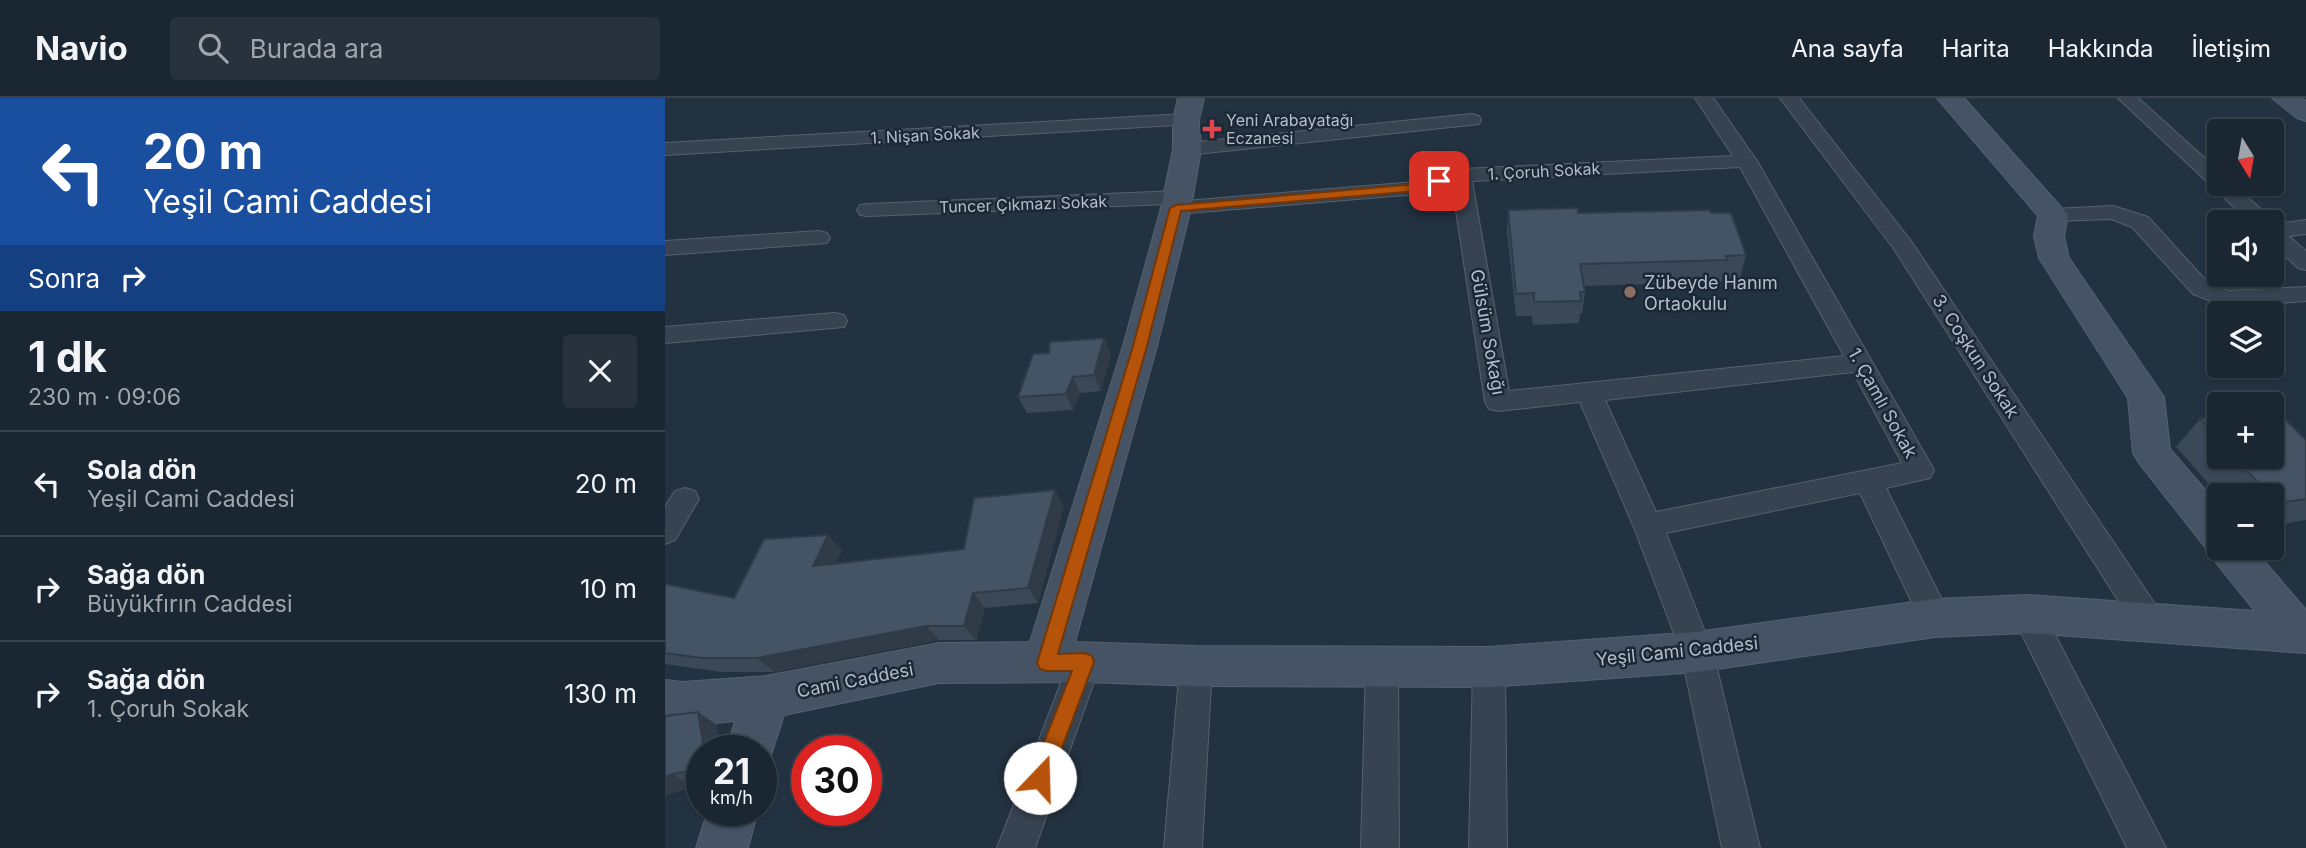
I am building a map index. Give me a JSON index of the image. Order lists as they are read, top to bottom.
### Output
{
  "streets": {
    "main road": ["Yeşil Cami Caddesi", "Cami Caddesi"],
    "street": [
      "1. Nişan Sokak",
      "1. Çoruh Sokak",
      "Tuncer Çıkmazı Sokak",
      "Gülsüm Sokağı",
      "3. Coşkun Sokak",
      "1. Çamlı Sokak"
    ]
  },
  "crossings": [
    ["1. Çoruh Sokak", "Tuncer Çıkmazı Sokak"],
    ["1. Çoruh Sokak", "Gülsüm Sokağı"],
    ["1. Çoruh Sokak", "1. Çamlı Sokak"],
    ["3. Coşkun Sokak", "Yeşil Cami Caddesi"],
    ["Yeşil Cami Caddesi", "Cami Caddesi"]
  ],
  "places": {
    "health": ["Yeni Arabayatağı Eczanesi"],
    "other": ["Zübeyde Hanım Ortaokulu"]
  },
  "north": "bottom",
  "page": {
    "header": "Navio",
    "search": "Burada ara",
    "nav": [
      "Ana sayfa",
      "Harita",
      "Hakkında",
      "İletişim"
    ],
    "turn": ["20 m", "Yeşil Cami Caddesi"],
    "map_buttons": ["+", "−"],
    "then": "Sonra",
    "heading": ["1 dk", "230 m · 09:06"],
    "list": [
      {
        "name": "Sola dön",
        "note": "Yeşil Cami Caddesi",
        "value": "20 m"
      },
      {
        "name": "Sağa dön",
        "note": "Büyükfırın Caddesi",
        "value": "10 m"
      },
      {
        "name": "Sağa dön",
        "note": "1. Çoruh Sokak",
        "value": "130 m"
      }
    ],
    "speed": "21 km/h",
    "limit": "30"
  }
}
